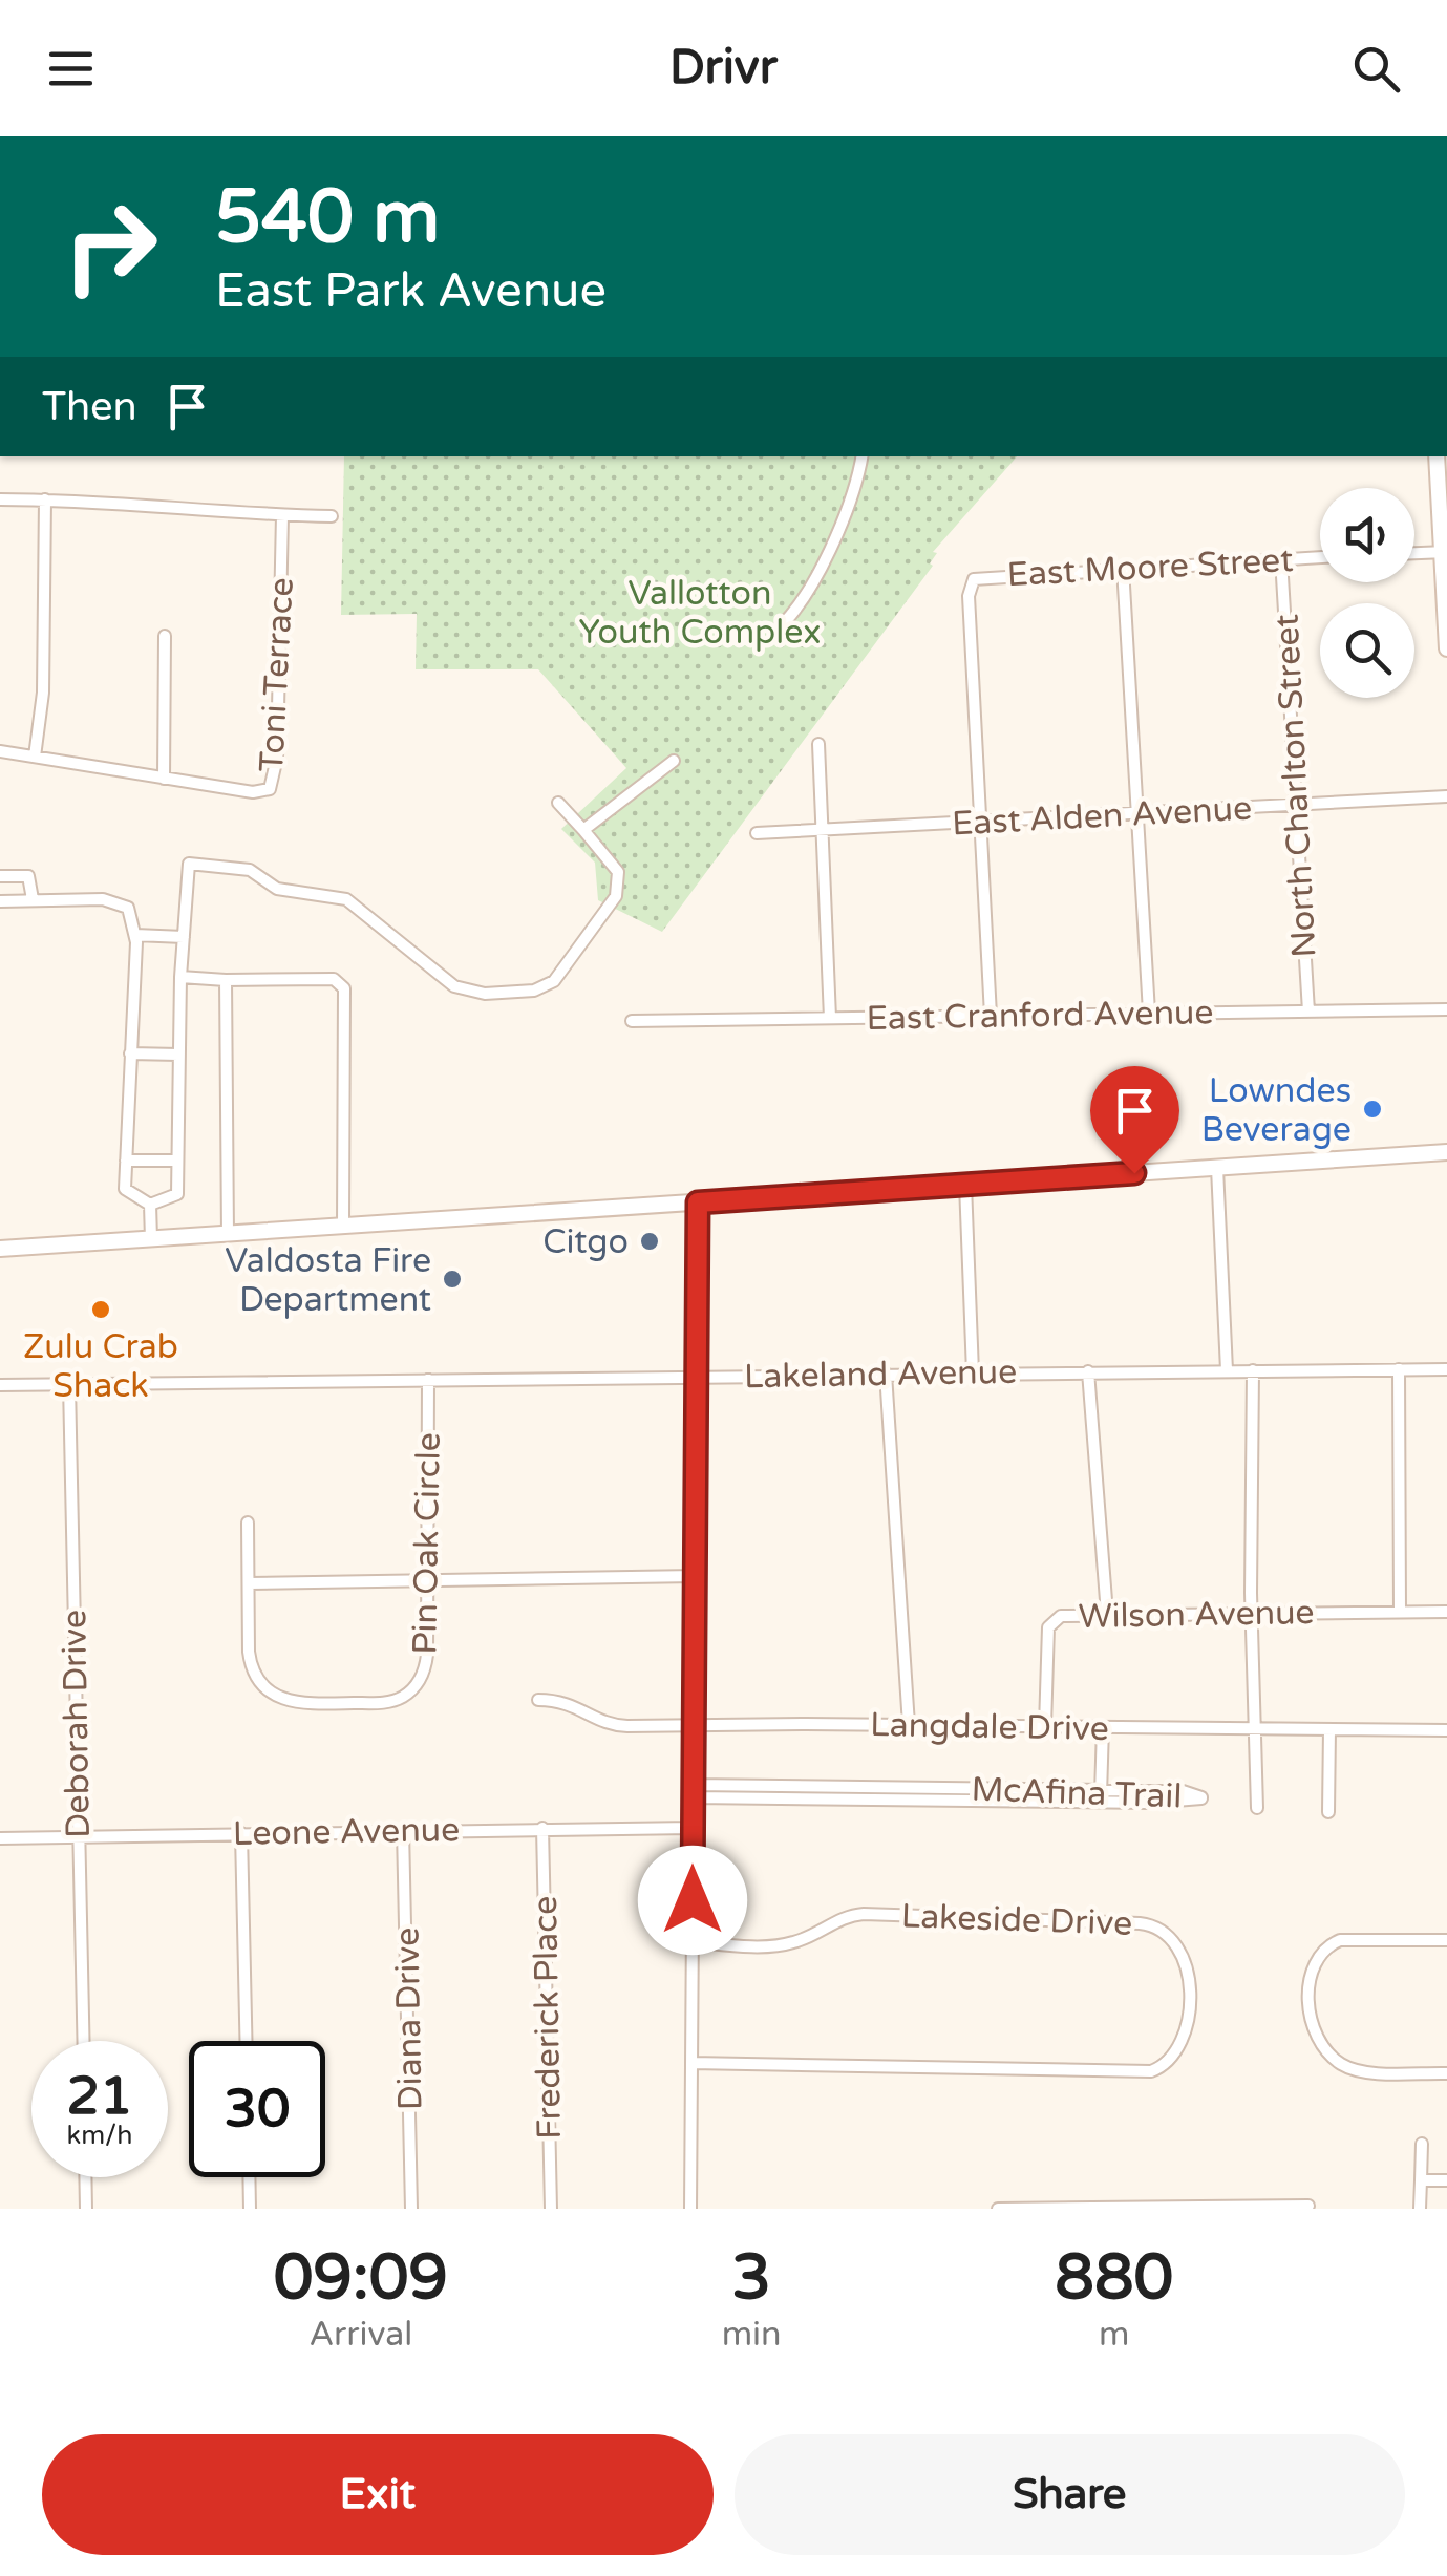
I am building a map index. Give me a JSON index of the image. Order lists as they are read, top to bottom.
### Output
{
  "streets": {
    "street": [
      "East Moore Street",
      "Toni Terrace",
      "North Charlton Street",
      "East Alden Avenue",
      "East Cranford Avenue",
      "Lakeland Avenue",
      "Pin Oak Circle",
      "Wilson Avenue",
      "Deborah Drive",
      "Langdale Drive",
      "McAfina Trail",
      "Leone Avenue",
      "Lakeside Drive",
      "Frederick Place",
      "Diana Drive"
    ]
  },
  "crossings": [
    ["East Moore Street", "North Charlton Street"],
    ["East Moore Street", "East Alden Avenue"],
    ["North Charlton Street", "East Alden Avenue"],
    ["North Charlton Street", "East Cranford Avenue"],
    ["Lakeland Avenue", "Pin Oak Circle"],
    ["Lakeland Avenue", "Deborah Drive"],
    ["Wilson Avenue", "Langdale Drive"],
    ["Deborah Drive", "Leone Avenue"],
    ["Leone Avenue", "Frederick Place"],
    ["Leone Avenue", "Diana Drive"]
  ],
  "parks": ["Vallotton Youth Complex"],
  "places": [
    "Lowndes Beverage",
    "Citgo",
    "Valdosta Fire Department",
    "Zulu Crab Shack"
  ],
  "page": {
    "header": "Drivr",
    "turn": ["540 m", "East Park Avenue"],
    "then": "Then",
    "speed": "21 km/h",
    "limit": "30",
    "eta": [
      "09:09",
      "Arrival",
      "3",
      "min",
      "880",
      "m"
    ],
    "buttons": ["Exit", "Share"]
  }
}
